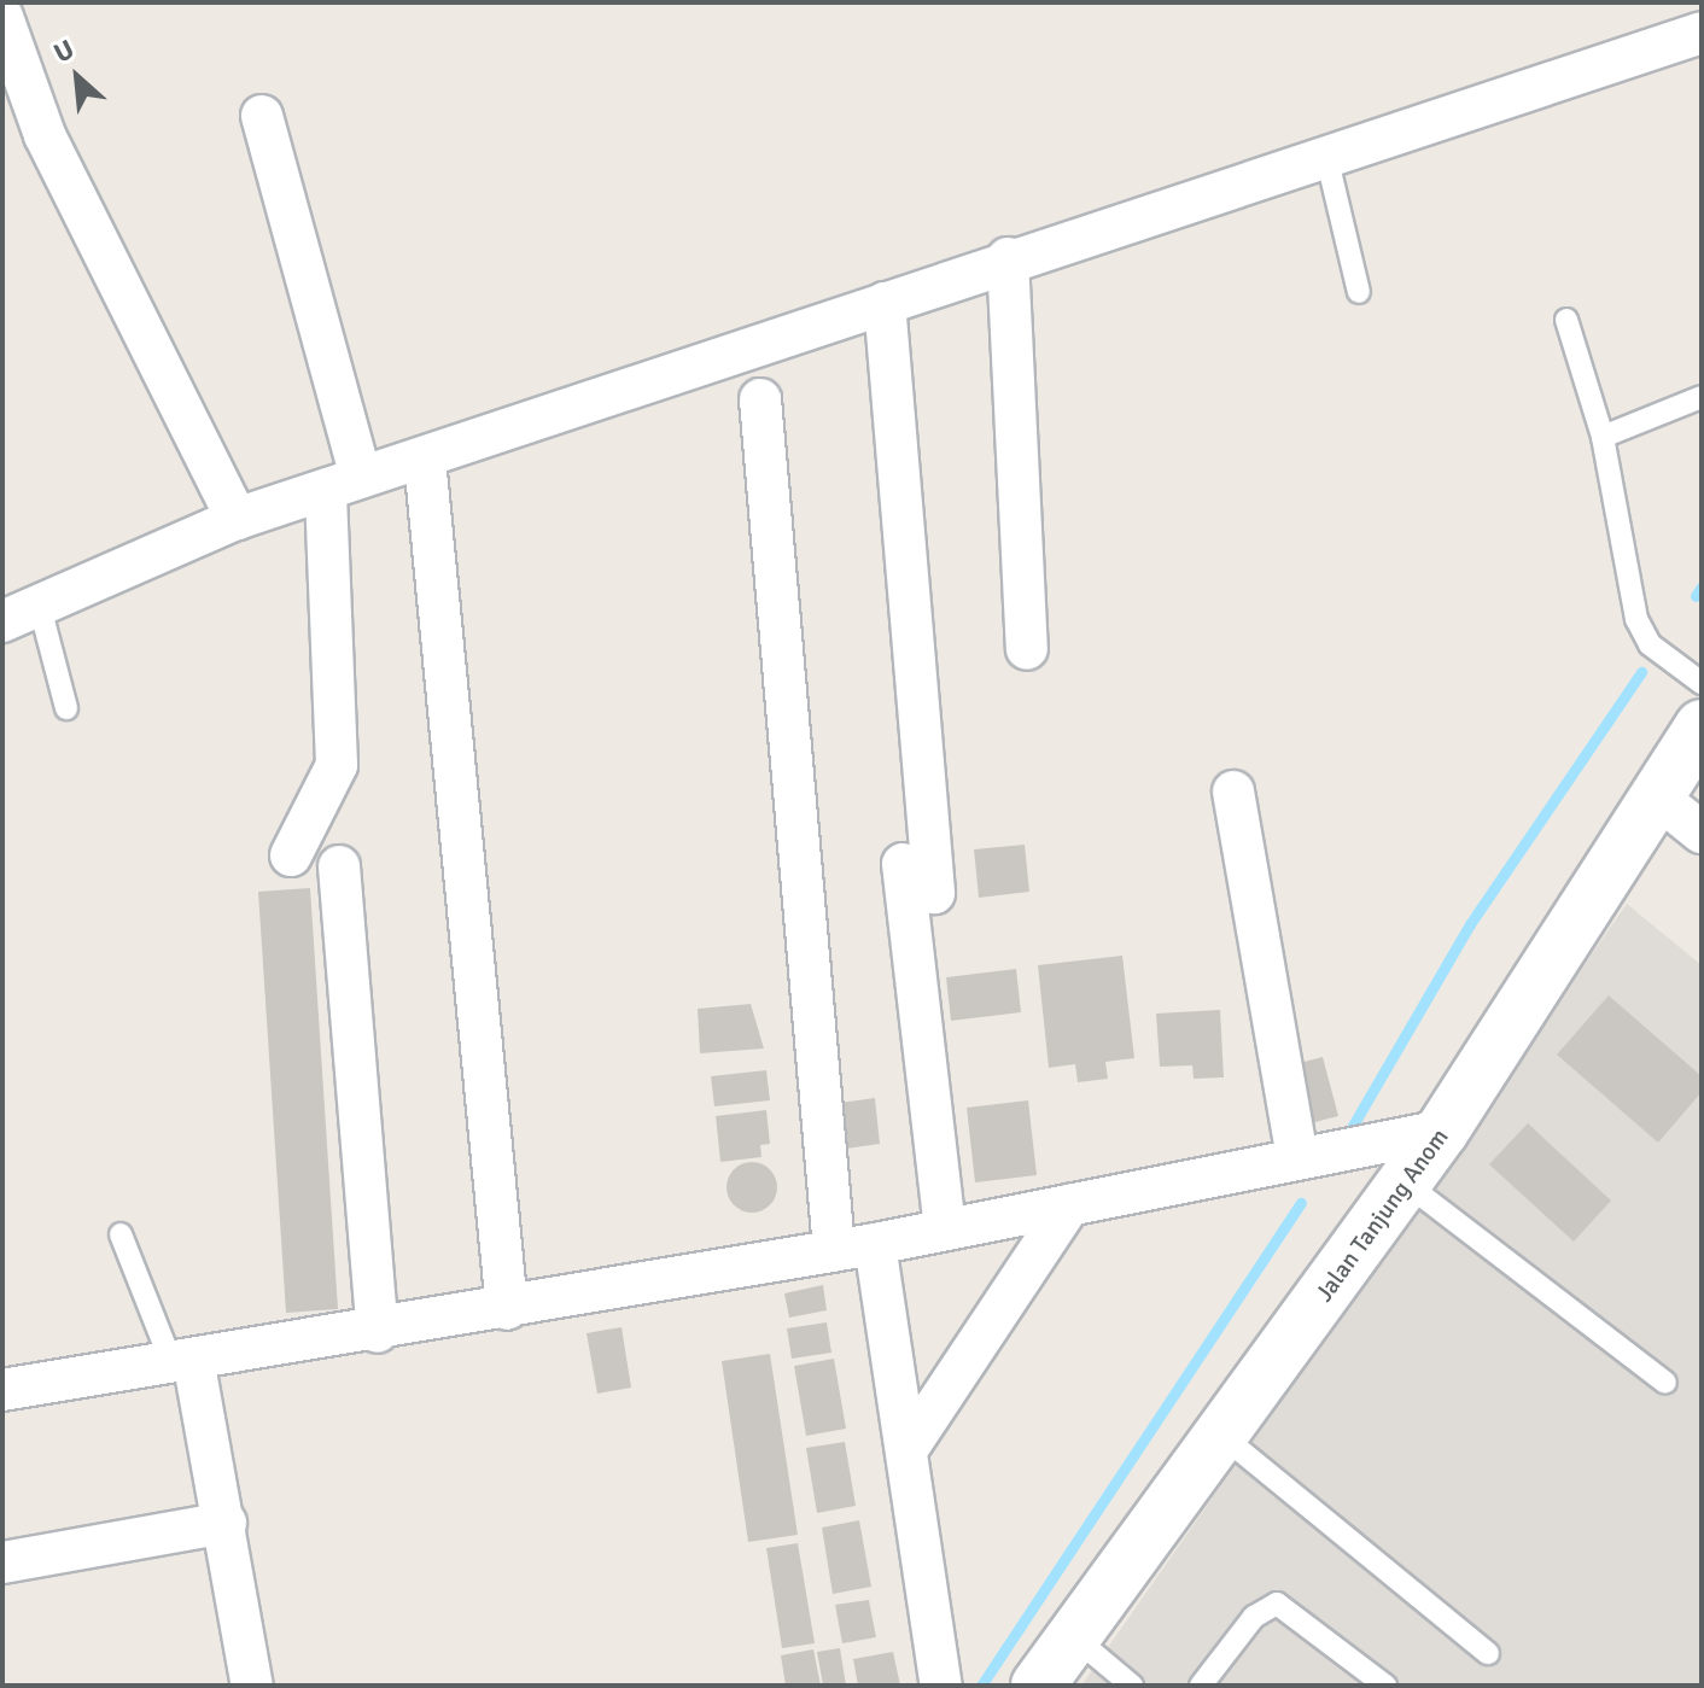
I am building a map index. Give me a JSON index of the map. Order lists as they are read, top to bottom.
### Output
{
  "streets": {
    "main road": ["Jalan Tanjung Anom"]
  },
  "north": "top left"
}
